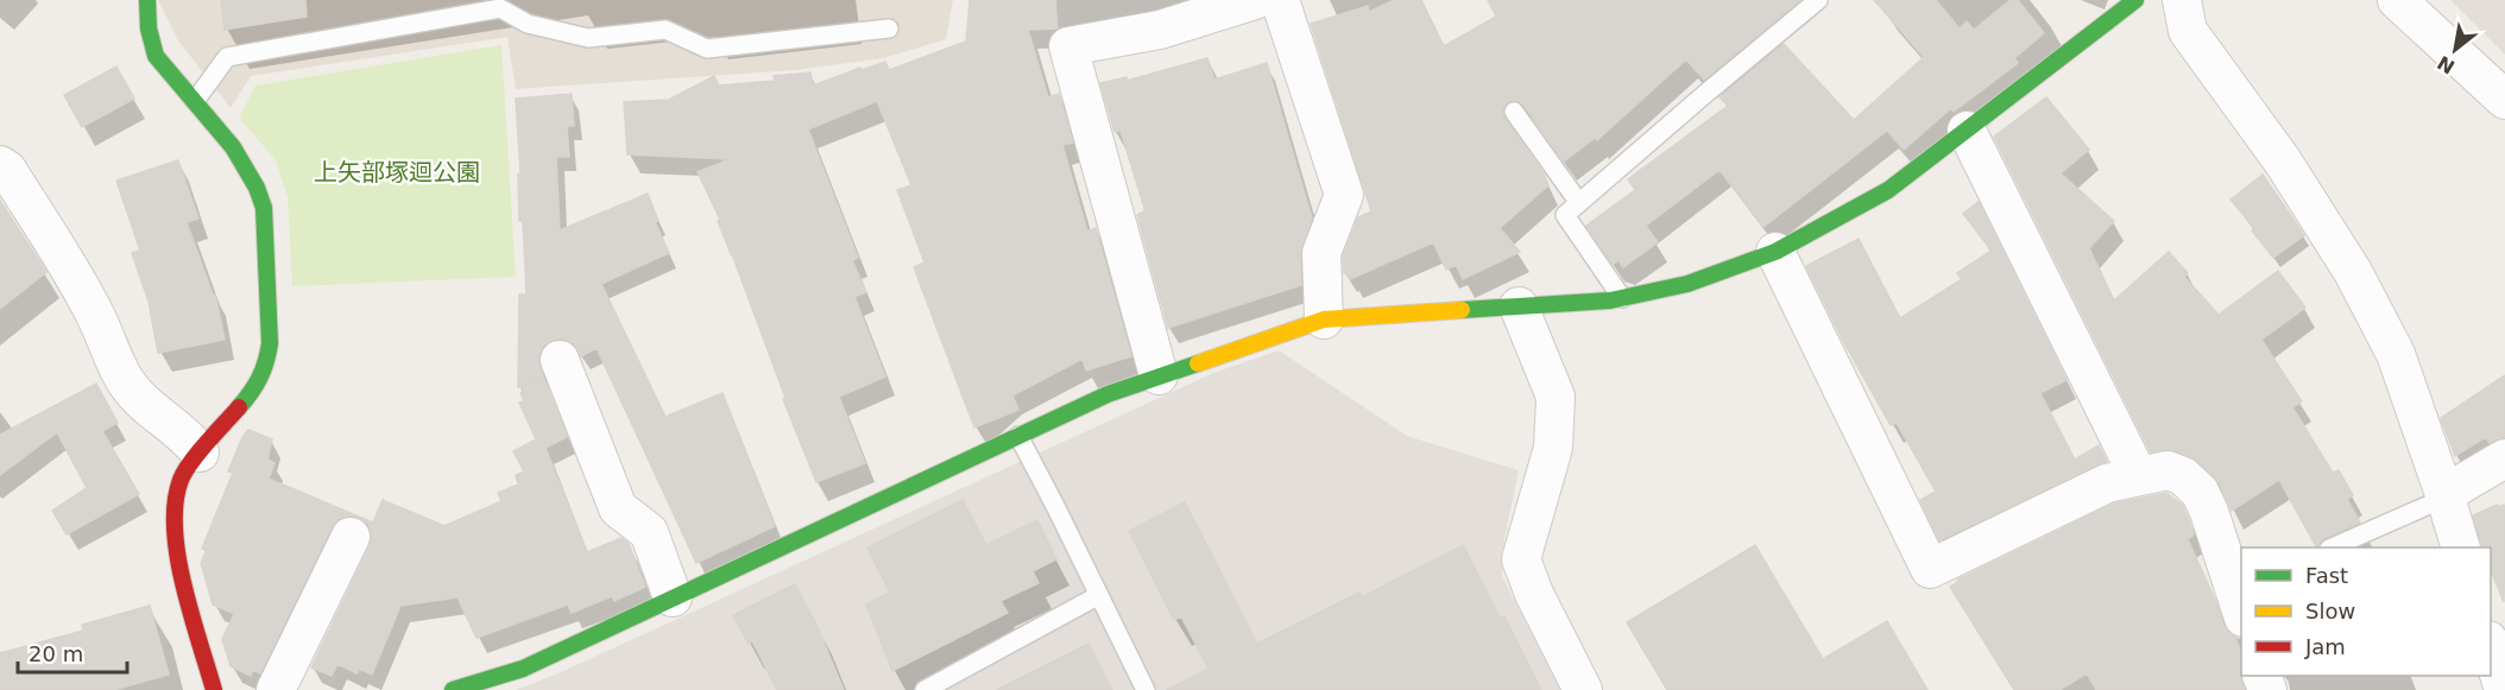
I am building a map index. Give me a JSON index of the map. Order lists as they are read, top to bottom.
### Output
{
  "parks": ["上矢部塚迴公園"],
  "legend": ["Fast", "Slow", "Jam"],
  "scale_bar": "20 m",
  "north": "bottom left"
}
